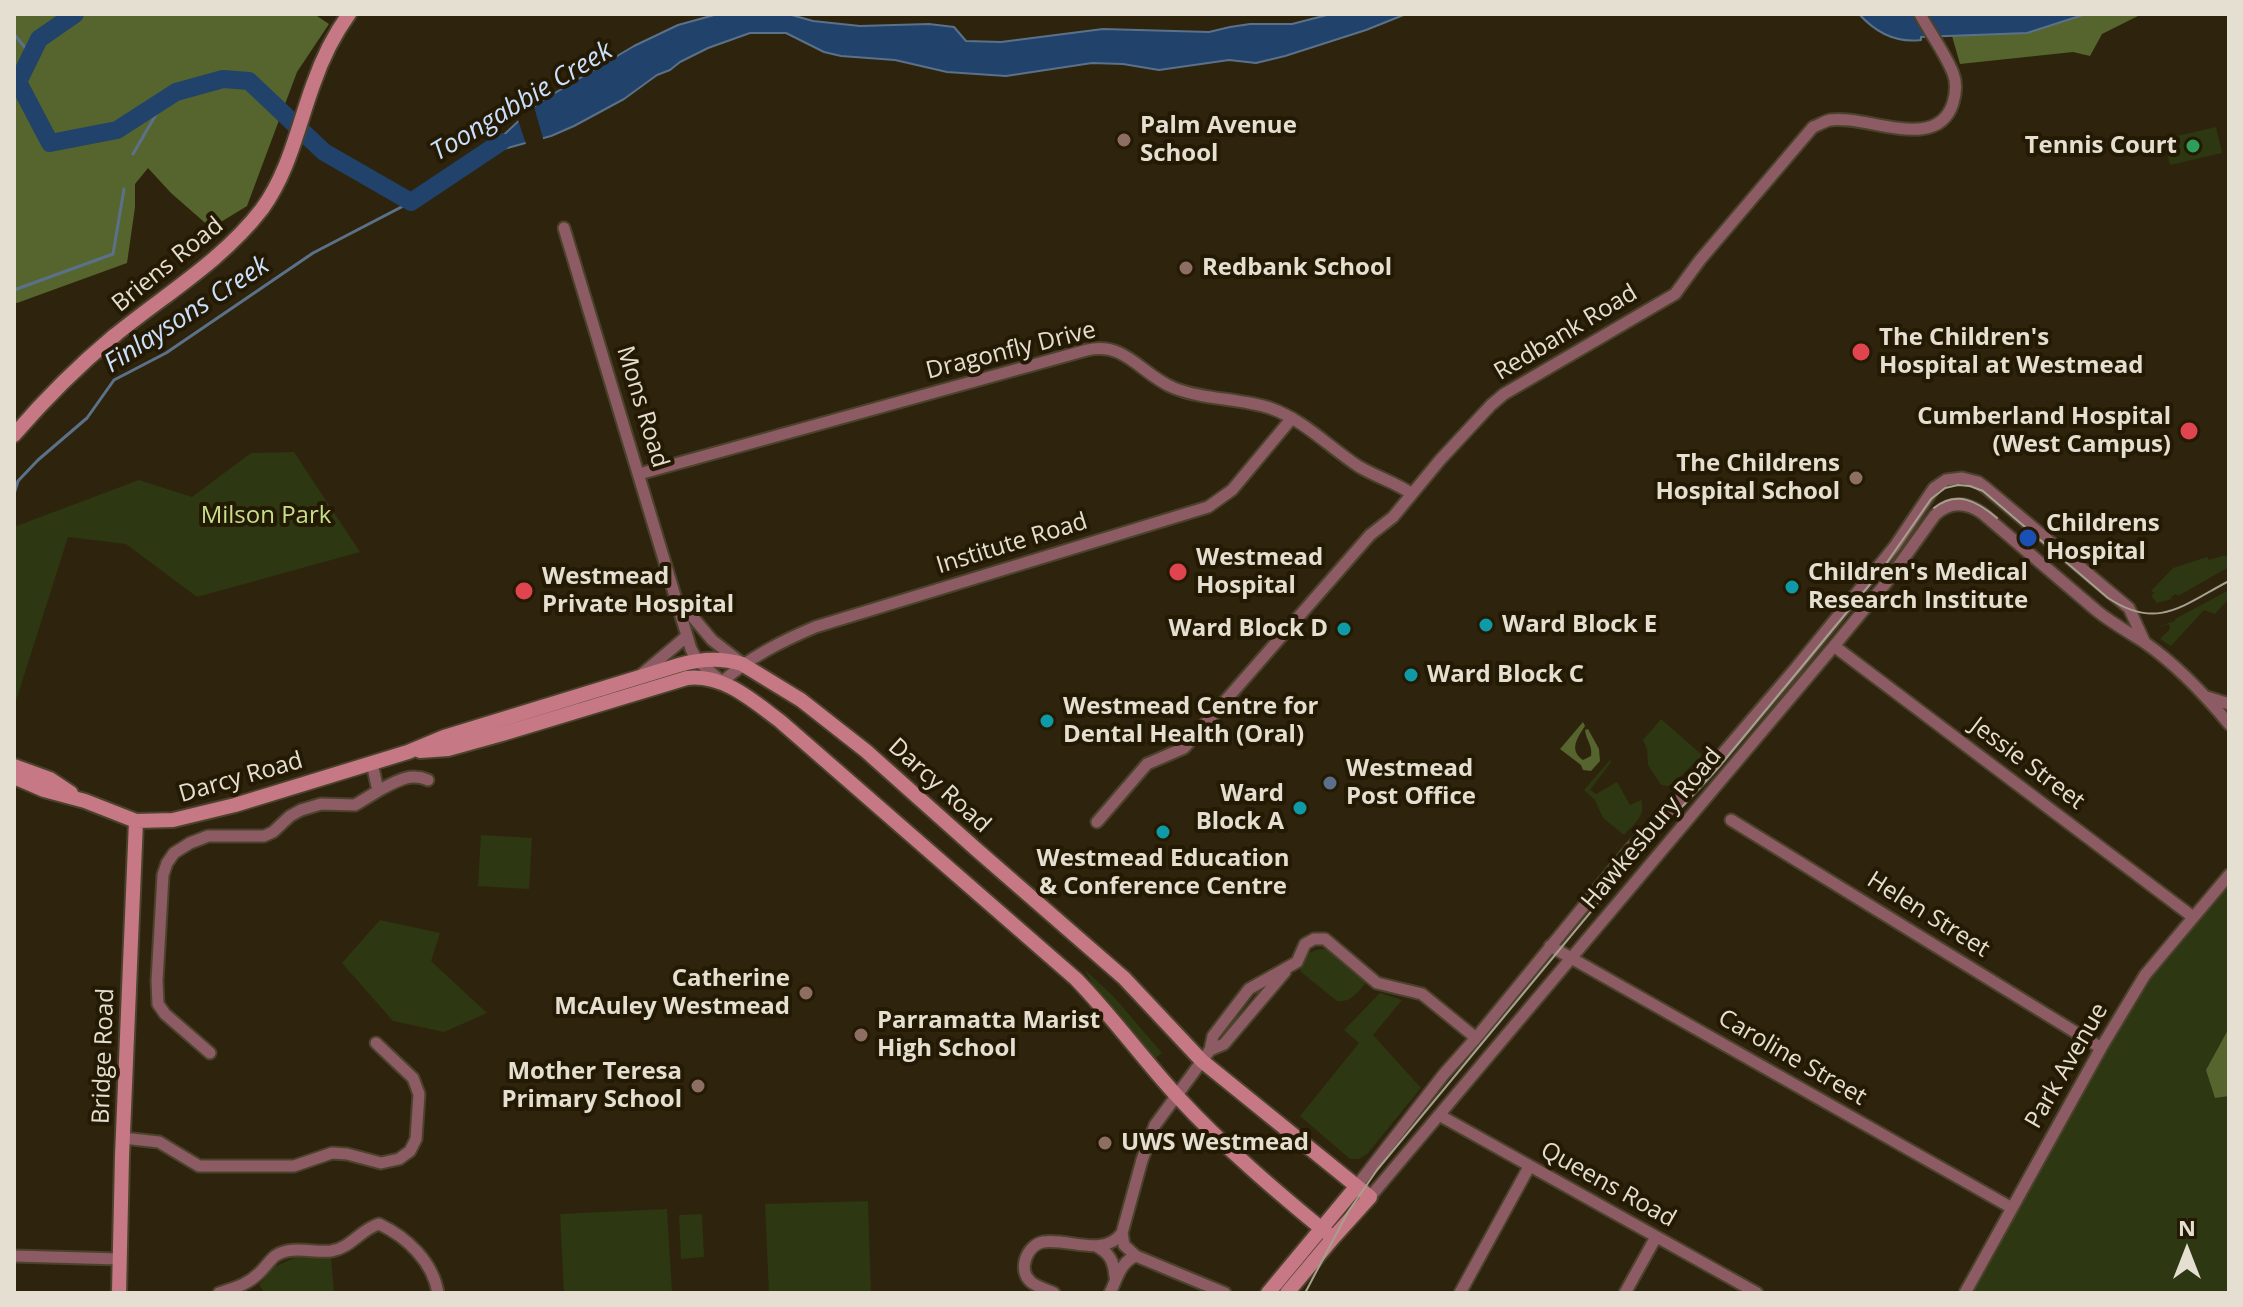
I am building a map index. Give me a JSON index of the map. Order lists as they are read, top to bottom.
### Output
{
  "streets": {
    "street": [
      "Briens Road",
      "Redbank Road",
      "Dragonfly Drive",
      "Mons Road",
      "Institute Road",
      "Jessie Street",
      "Darcy Road",
      "Hawkesbury Road",
      "Helen Street",
      "Bridge Road",
      "Caroline Street",
      "Park Avenue",
      "Queens Road"
    ]
  },
  "crossings": [
    ["Redbank Road", "Dragonfly Drive"],
    ["Dragonfly Drive", "Mons Road"],
    ["Dragonfly Drive", "Institute Road"],
    ["Mons Road", "Institute Road"],
    ["Mons Road", "Darcy Road"],
    ["Institute Road", "Darcy Road"],
    ["Jessie Street", "Hawkesbury Road"],
    ["Jessie Street", "Park Avenue"],
    ["Darcy Road", "Hawkesbury Road"],
    ["Darcy Road", "Bridge Road"],
    ["Hawkesbury Road", "Caroline Street"],
    ["Hawkesbury Road", "Queens Road"],
    ["Helen Street", "Park Avenue"],
    ["Caroline Street", "Park Avenue"]
  ],
  "water": ["Toongabbie Creek", "Finlaysons Creek"],
  "parks": ["Milson Park"],
  "places": [
    "Palm Avenue School",
    "Tennis Court",
    "Redbank School",
    "The Children's Hospital at Westmead",
    "Cumberland Hospital (West Campus)",
    "The Childrens Hospital School",
    "Childrens Hospital",
    "Westmead Hospital",
    "Children's Medical Research Institute",
    "Westmead Private Hospital",
    "Ward Block E",
    "Ward Block D",
    "Ward Block C",
    "Westmead Centre for Dental Health (Oral)",
    "Westmead Post Office",
    "Ward Block A",
    "Westmead Education & Conference Centre",
    "Catherine McAuley Westmead",
    "Parramatta Marist High School",
    "Mother Teresa Primary School",
    "UWS Westmead"
  ],
  "north": "top"
}
